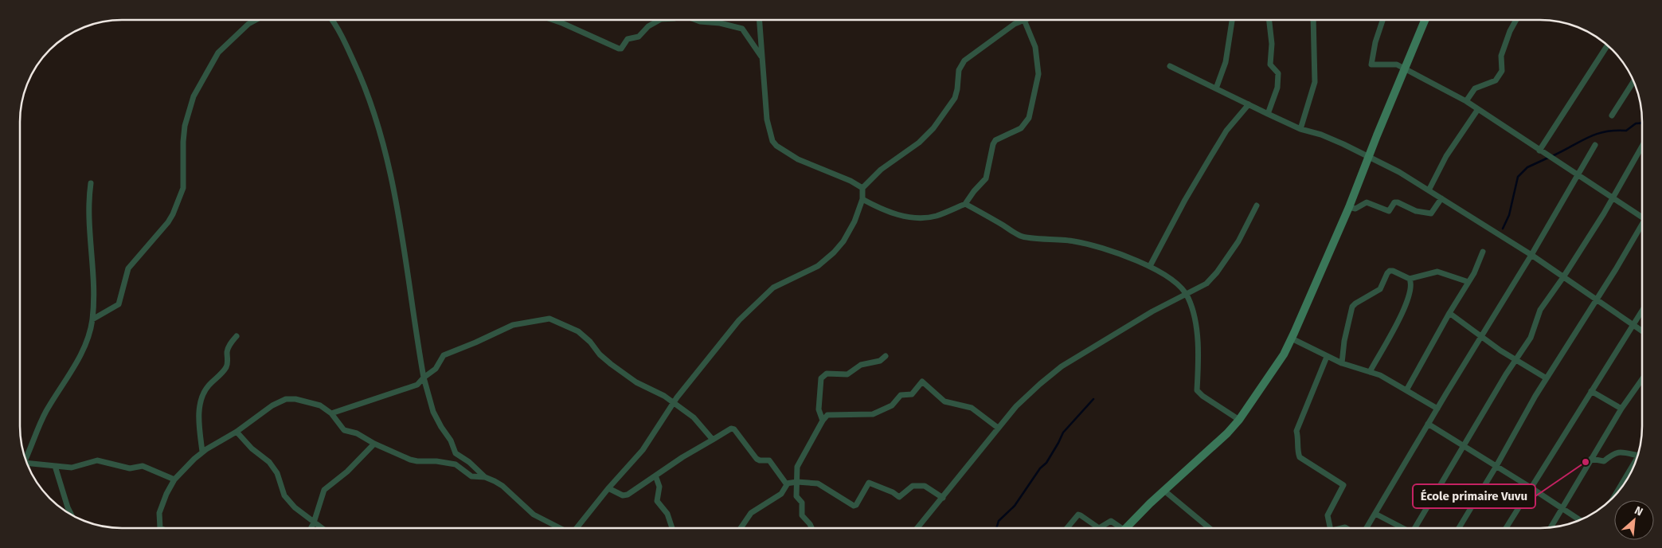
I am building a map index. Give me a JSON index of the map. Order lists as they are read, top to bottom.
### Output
{
  "places": ["École primaire Vuvu"],
  "north": "top right"
}
